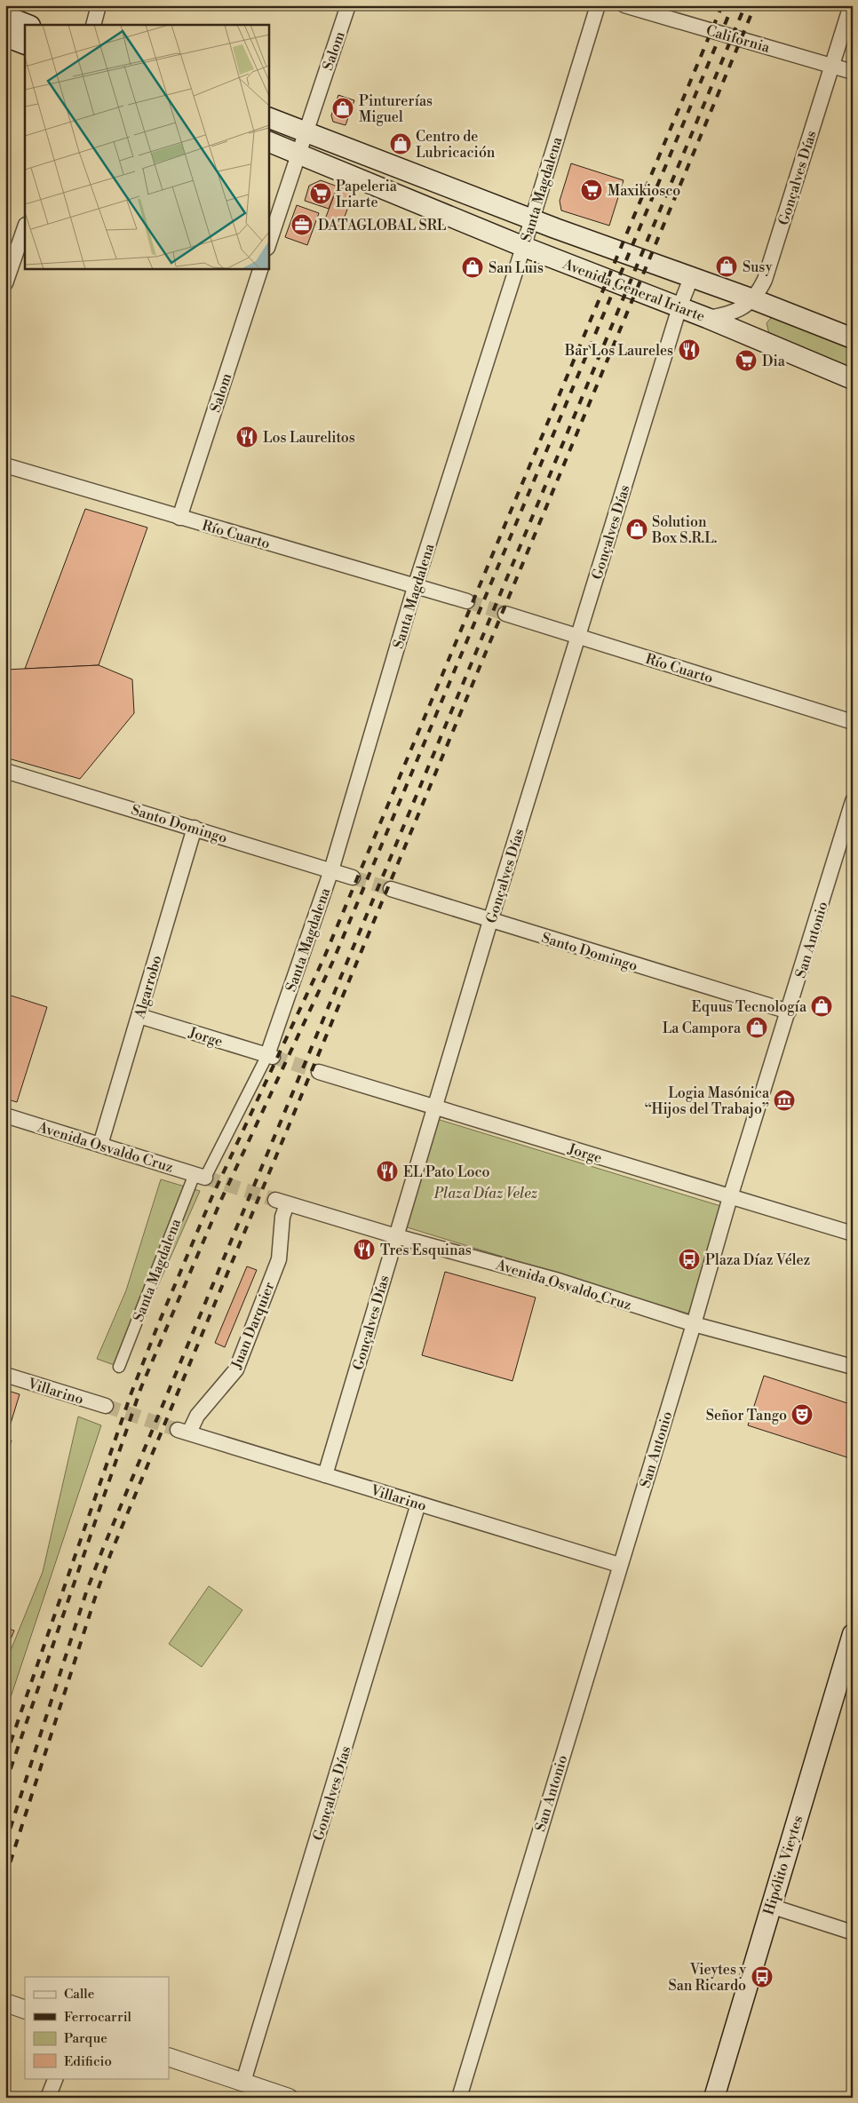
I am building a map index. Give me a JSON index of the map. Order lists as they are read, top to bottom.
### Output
{
  "streets": {
    "main road": ["Avenida General Iriarte", "Hipólito Vieytes"],
    "street": [
      "California",
      "Salom",
      "Gonçalves Días",
      "Santa Magdalena",
      "Río Cuarto",
      "Santo Domingo",
      "San Antonio",
      "Algarrobo",
      "Jorge",
      "Avenida Osvaldo Cruz",
      "Juan Darquier",
      "Villarino"
    ]
  },
  "crossings": [
    ["California", "Gonçalves Días"],
    ["Salom", "Avenida General Iriarte"],
    ["Salom", "Río Cuarto"],
    ["Gonçalves Días", "Avenida General Iriarte"],
    ["Gonçalves Días", "Río Cuarto"],
    ["Gonçalves Días", "Santo Domingo"],
    ["Gonçalves Días", "Jorge"],
    ["Gonçalves Días", "Avenida Osvaldo Cruz"],
    ["Gonçalves Días", "Villarino"],
    ["Santa Magdalena", "Avenida General Iriarte"],
    ["Santa Magdalena", "Río Cuarto"],
    ["Santa Magdalena", "Santo Domingo"],
    ["Santa Magdalena", "Jorge"],
    ["Santa Magdalena", "Avenida Osvaldo Cruz"],
    ["Santo Domingo", "San Antonio"],
    ["Santo Domingo", "Algarrobo"],
    ["San Antonio", "Jorge"],
    ["San Antonio", "Avenida Osvaldo Cruz"],
    ["San Antonio", "Villarino"],
    ["Algarrobo", "Jorge"],
    ["Algarrobo", "Avenida Osvaldo Cruz"],
    ["Avenida Osvaldo Cruz", "Juan Darquier"],
    ["Juan Darquier", "Villarino"]
  ],
  "parks": ["Plaza Díaz Velez"],
  "places": {
    "shop": [
      "Pinturerías Miguel",
      "Centro de Lubricación",
      "Susy",
      "San Luis",
      "Solution Box S.R.L.",
      "Equus Tecnología",
      "La Campora"
    ],
    "supermarket": ["Maxikiosco", "Papeleria Iriarte", "Dia"],
    "office": ["DATAGLOBAL SRL"],
    "restaurant": [
      "Bar Los Laureles",
      "Los Laurelitos",
      "EL Pato Loco",
      "Tres Esquinas"
    ],
    "museum": ["Logia Masónica “Hijos del Trabajo”"],
    "bus stop": ["Plaza Díaz Vélez", "Vieytes y San Ricardo"],
    "theatre": ["Señor Tango"]
  },
  "legend": [
    "Calle",
    "Ferrocarril",
    "Parque",
    "Edificio"
  ]
}
